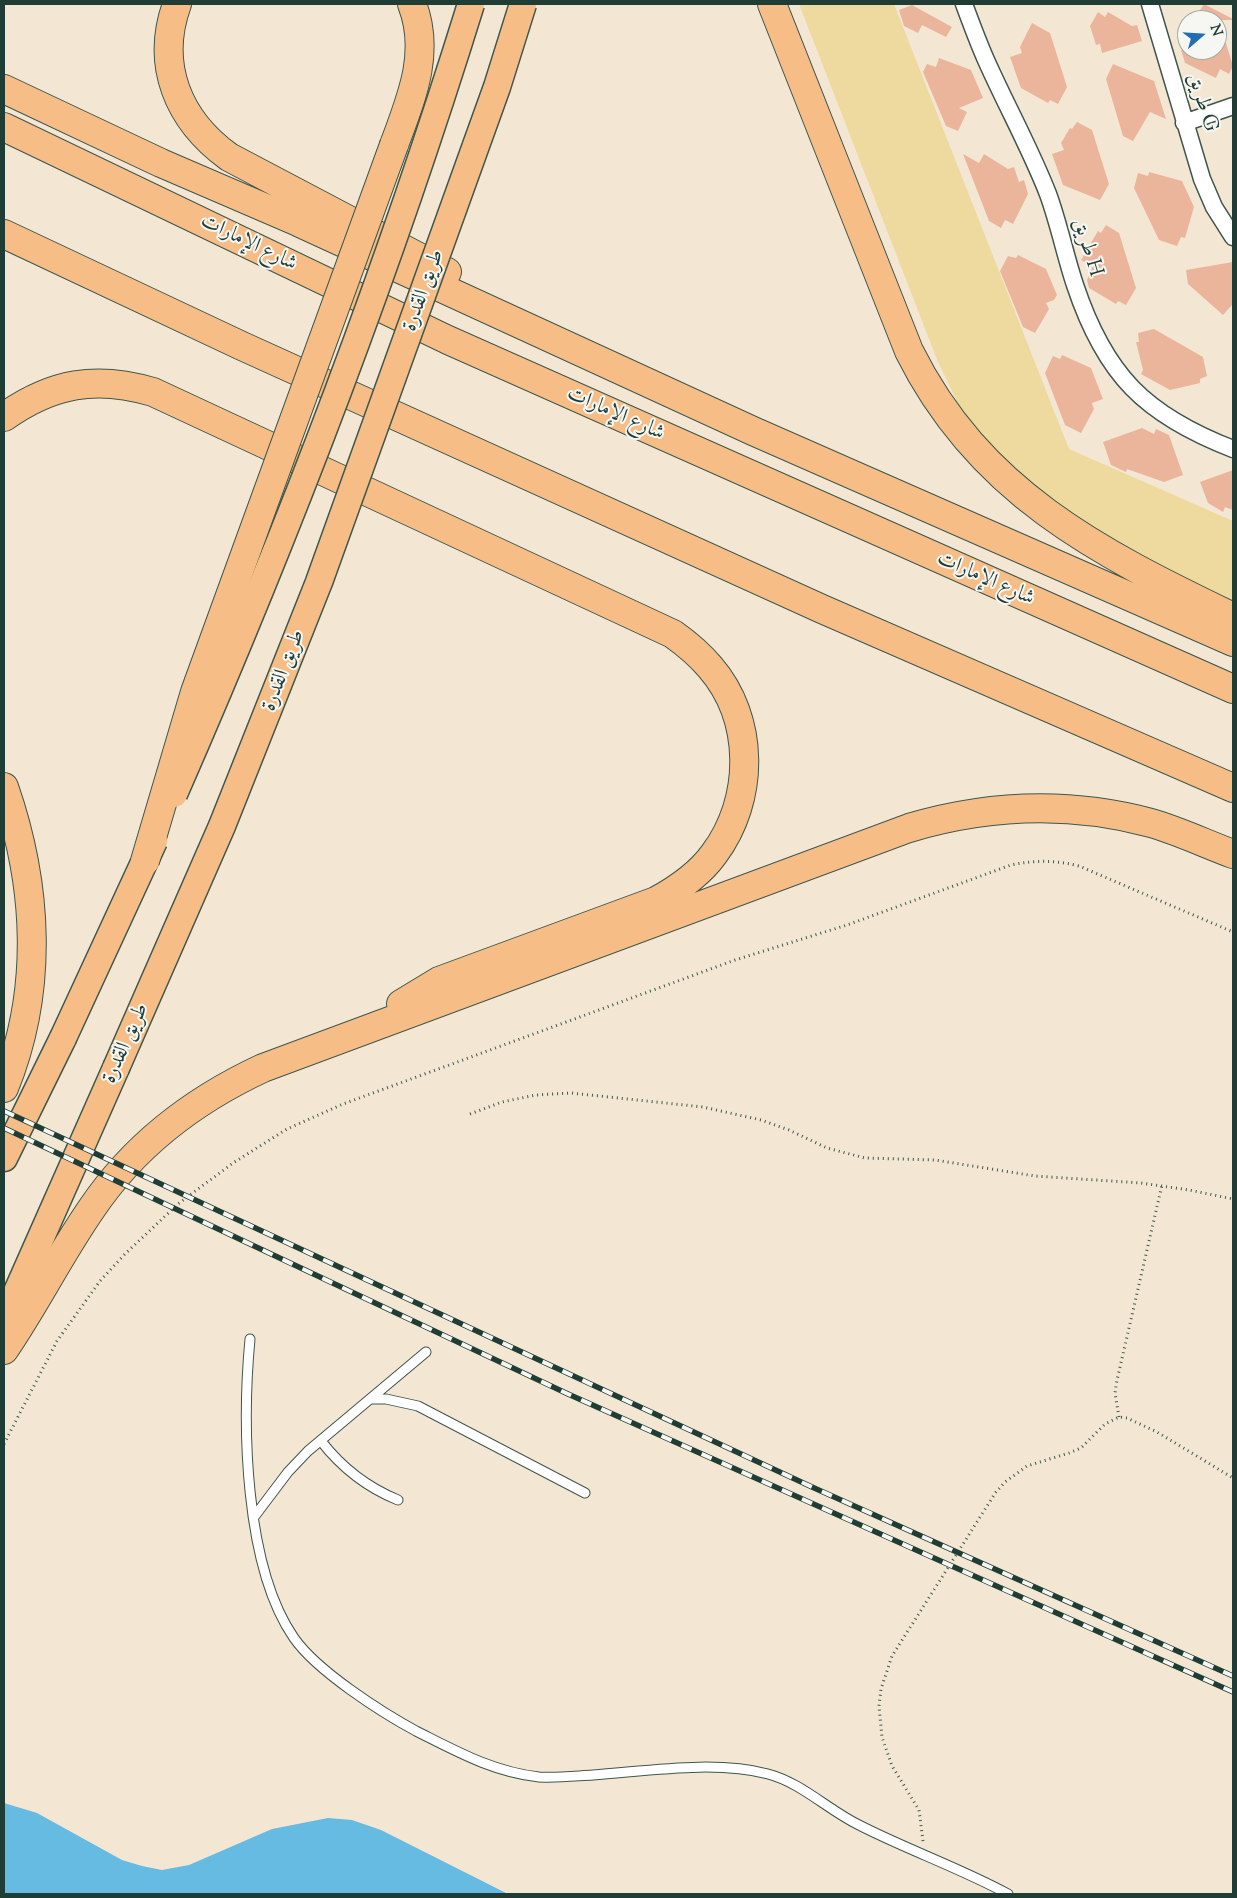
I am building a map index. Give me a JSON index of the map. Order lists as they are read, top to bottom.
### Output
{
  "streets": {
    "highway": ["شارع الإمارات"],
    "main road": ["طريق القدرة"],
    "street": ["طريق G", "طريق H"]
  },
  "north": "right"
}
